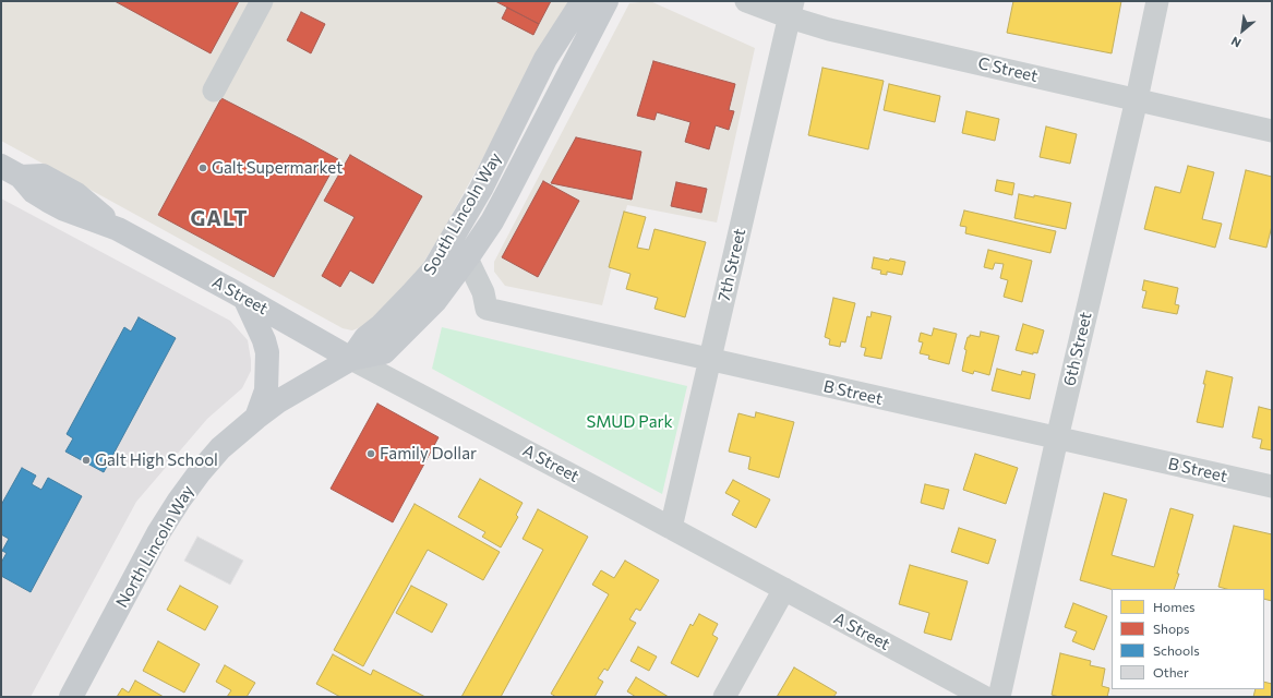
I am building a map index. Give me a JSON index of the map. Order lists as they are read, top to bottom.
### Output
{
  "streets": {
    "main road": ["South Lincoln Way", "A Street", "North Lincoln Way"],
    "street": [
      "C Street",
      "7th Street",
      "6th Street",
      "B Street"
    ]
  },
  "crossings": [
    ["C Street", "7th Street"],
    ["C Street", "6th Street"],
    ["South Lincoln Way", "A Street"],
    ["South Lincoln Way", "B Street"],
    ["South Lincoln Way", "North Lincoln Way"],
    ["7th Street", "A Street"],
    ["7th Street", "B Street"],
    ["A Street", "North Lincoln Way"],
    ["6th Street", "B Street"]
  ],
  "districts": ["GALT"],
  "parks": ["SMUD Park"],
  "places": ["Galt Supermarket", "Family Dollar", "Galt High School"],
  "legend": [
    "Homes",
    "Shops",
    "Schools",
    "Other"
  ],
  "north": "bottom left"
}
